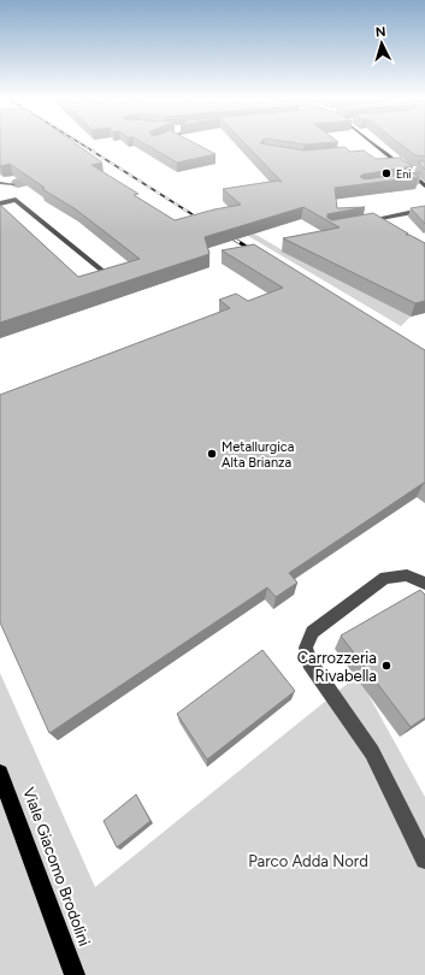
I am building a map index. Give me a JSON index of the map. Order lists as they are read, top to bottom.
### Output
{
  "streets": {
    "main road": ["Viale Giacomo Brodolini"]
  },
  "parks": ["Parco Adda Nord"],
  "places": ["Eni", "Metallurgica Alta Brianza", "Carrozzeria Rivabella"],
  "north": "top"
}
